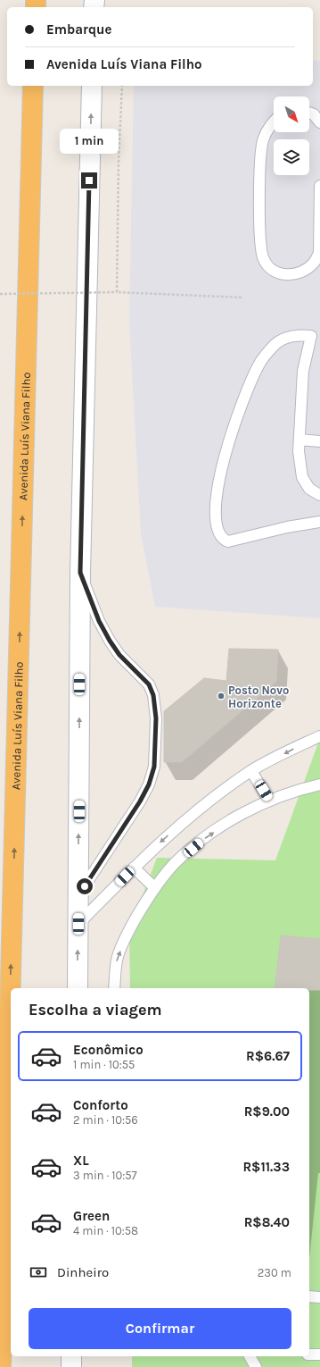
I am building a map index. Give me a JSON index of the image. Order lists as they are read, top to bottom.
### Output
{
  "streets": {
    "highway": ["Avenida Luís Viana Filho"]
  },
  "one_way": ["Avenida Luís Viana Filho"],
  "places": ["Posto Novo Horizonte"],
  "north": "bottom right",
  "page": {
    "banner": ["Embarque", "Avenida Luís Viana Filho"],
    "bubble": "1 min",
    "heading": "Escolha a viagem",
    "list": [
      {
        "name": "Econômico",
        "note": "1 min · 10:55",
        "value": "R$6.67"
      },
      {
        "name": "Conforto",
        "note": "2 min · 10:56",
        "value": "R$9.00"
      },
      {
        "name": "XL",
        "note": "3 min · 10:57",
        "value": "R$11.33"
      },
      {
        "name": "Green",
        "note": "4 min · 10:58",
        "value": "R$8.40"
      }
    ],
    "pay": ["Dinheiro", "230 m"],
    "buttons": "Confirmar"
  }
}
